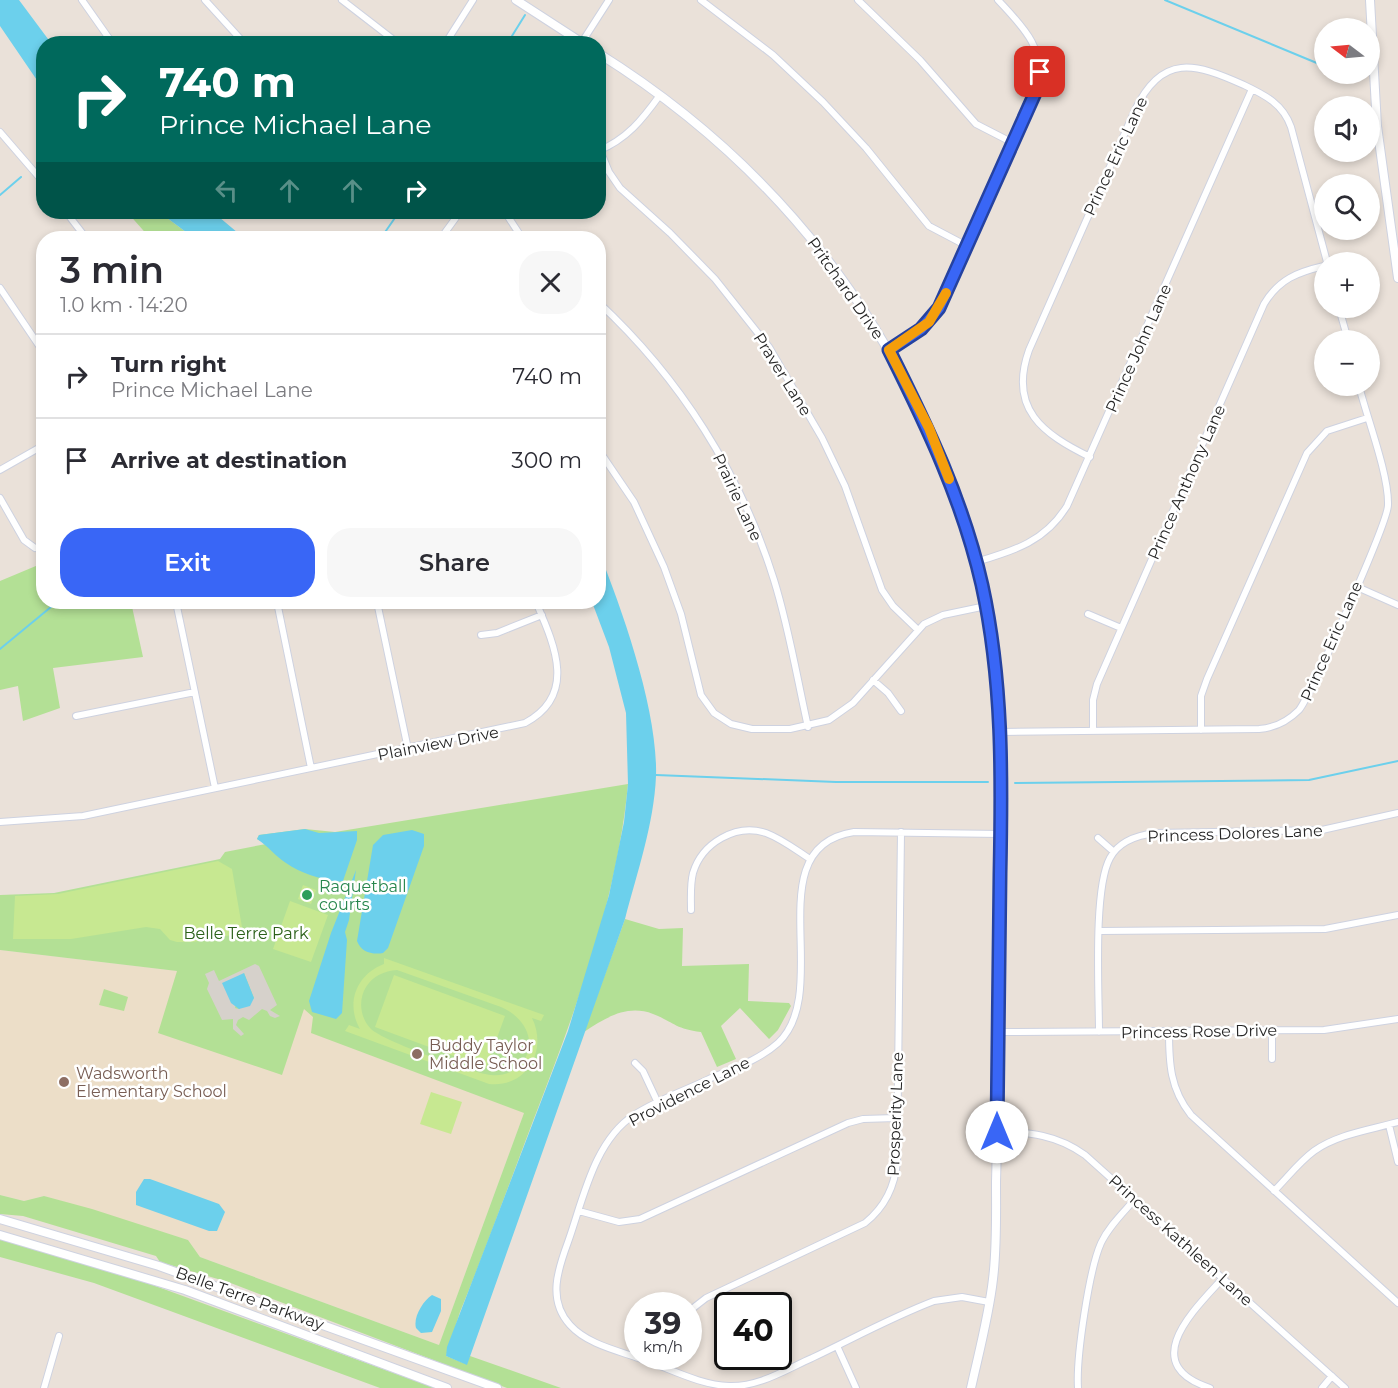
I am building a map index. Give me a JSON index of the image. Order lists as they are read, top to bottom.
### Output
{
  "streets": {
    "street": [
      "Prince Eric Lane",
      "Pritchard Drive",
      "Prince John Lane",
      "Praver Lane",
      "Prince Anthony Lane",
      "Prairie Lane",
      "Plainview Drive",
      "Princess Dolores Lane",
      "Princess Rose Drive",
      "Providence Lane",
      "Prosperity Lane",
      "Princess Kathleen Lane",
      "Belle Terre Parkway"
    ]
  },
  "crossings": [
    ["Prince Eric Lane", "Pritchard Drive"],
    ["Prince Eric Lane", "Prince John Lane"],
    ["Prince Eric Lane", "Prince Anthony Lane"],
    ["Pritchard Drive", "Prince John Lane"],
    ["Pritchard Drive", "Princess Rose Drive"],
    ["Pritchard Drive", "Providence Lane"],
    ["Pritchard Drive", "Princess Kathleen Lane"]
  ],
  "parks": ["Belle Terre Park"],
  "places": ["Raquetball courts", "Buddy Taylor Middle School", "Wadsworth Elementary School"],
  "north": "left",
  "page": {
    "map_buttons": ["+", "−"],
    "turn": ["740 m", "Prince Michael Lane"],
    "heading": ["3 min", "1.0 km · 14:20"],
    "list": [
      {
        "name": "Turn right",
        "note": "Prince Michael Lane",
        "value": "740 m"
      },
      {
        "name": "Arrive at destination",
        "value": "300 m"
      }
    ],
    "buttons": ["Exit", "Share"],
    "speed": "39 km/h",
    "limit": "40"
  }
}
